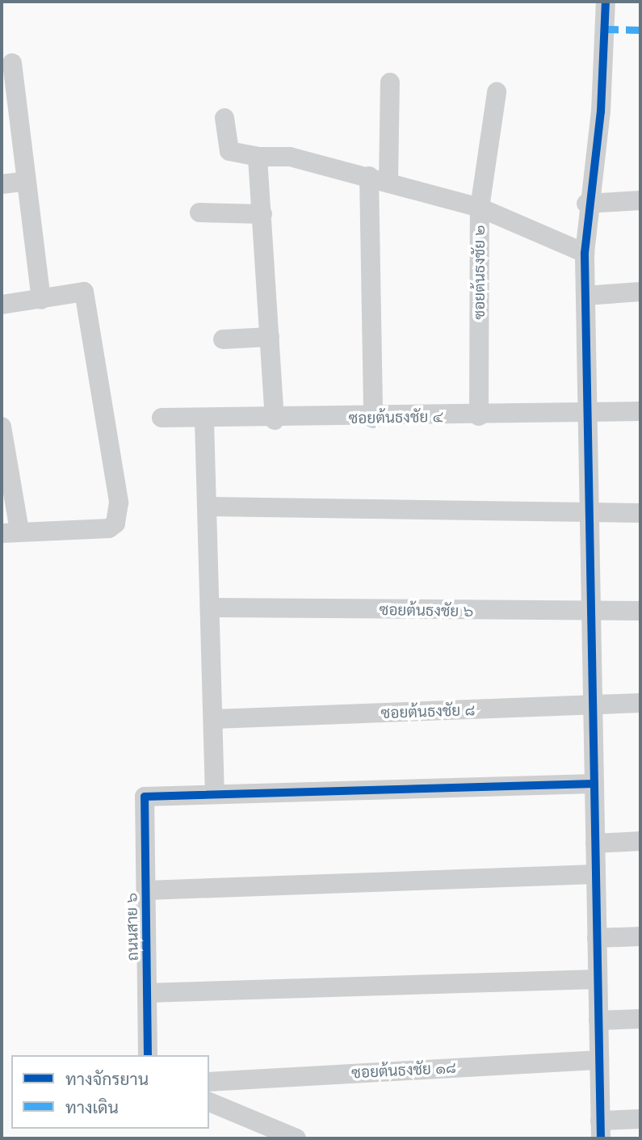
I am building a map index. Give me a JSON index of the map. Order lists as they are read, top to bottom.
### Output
{
  "streets": {
    "street": [
      "ซอยต้นธงชัย ๒",
      "ซอยต้นธงชัย ๔",
      "ซอยต้นธงชัย ๖",
      "ซอยต้นธงชัย ๘",
      "ถนนสาย ๖",
      "ซอยต้นธงชัย ๑๘"
    ]
  },
  "crossings": [
    ["ซอยต้นธงชัย ๒", "ซอยต้นธงชัย ๔"]
  ],
  "legend": ["ทางจักรยาน", "ทางเดิน"]
}
